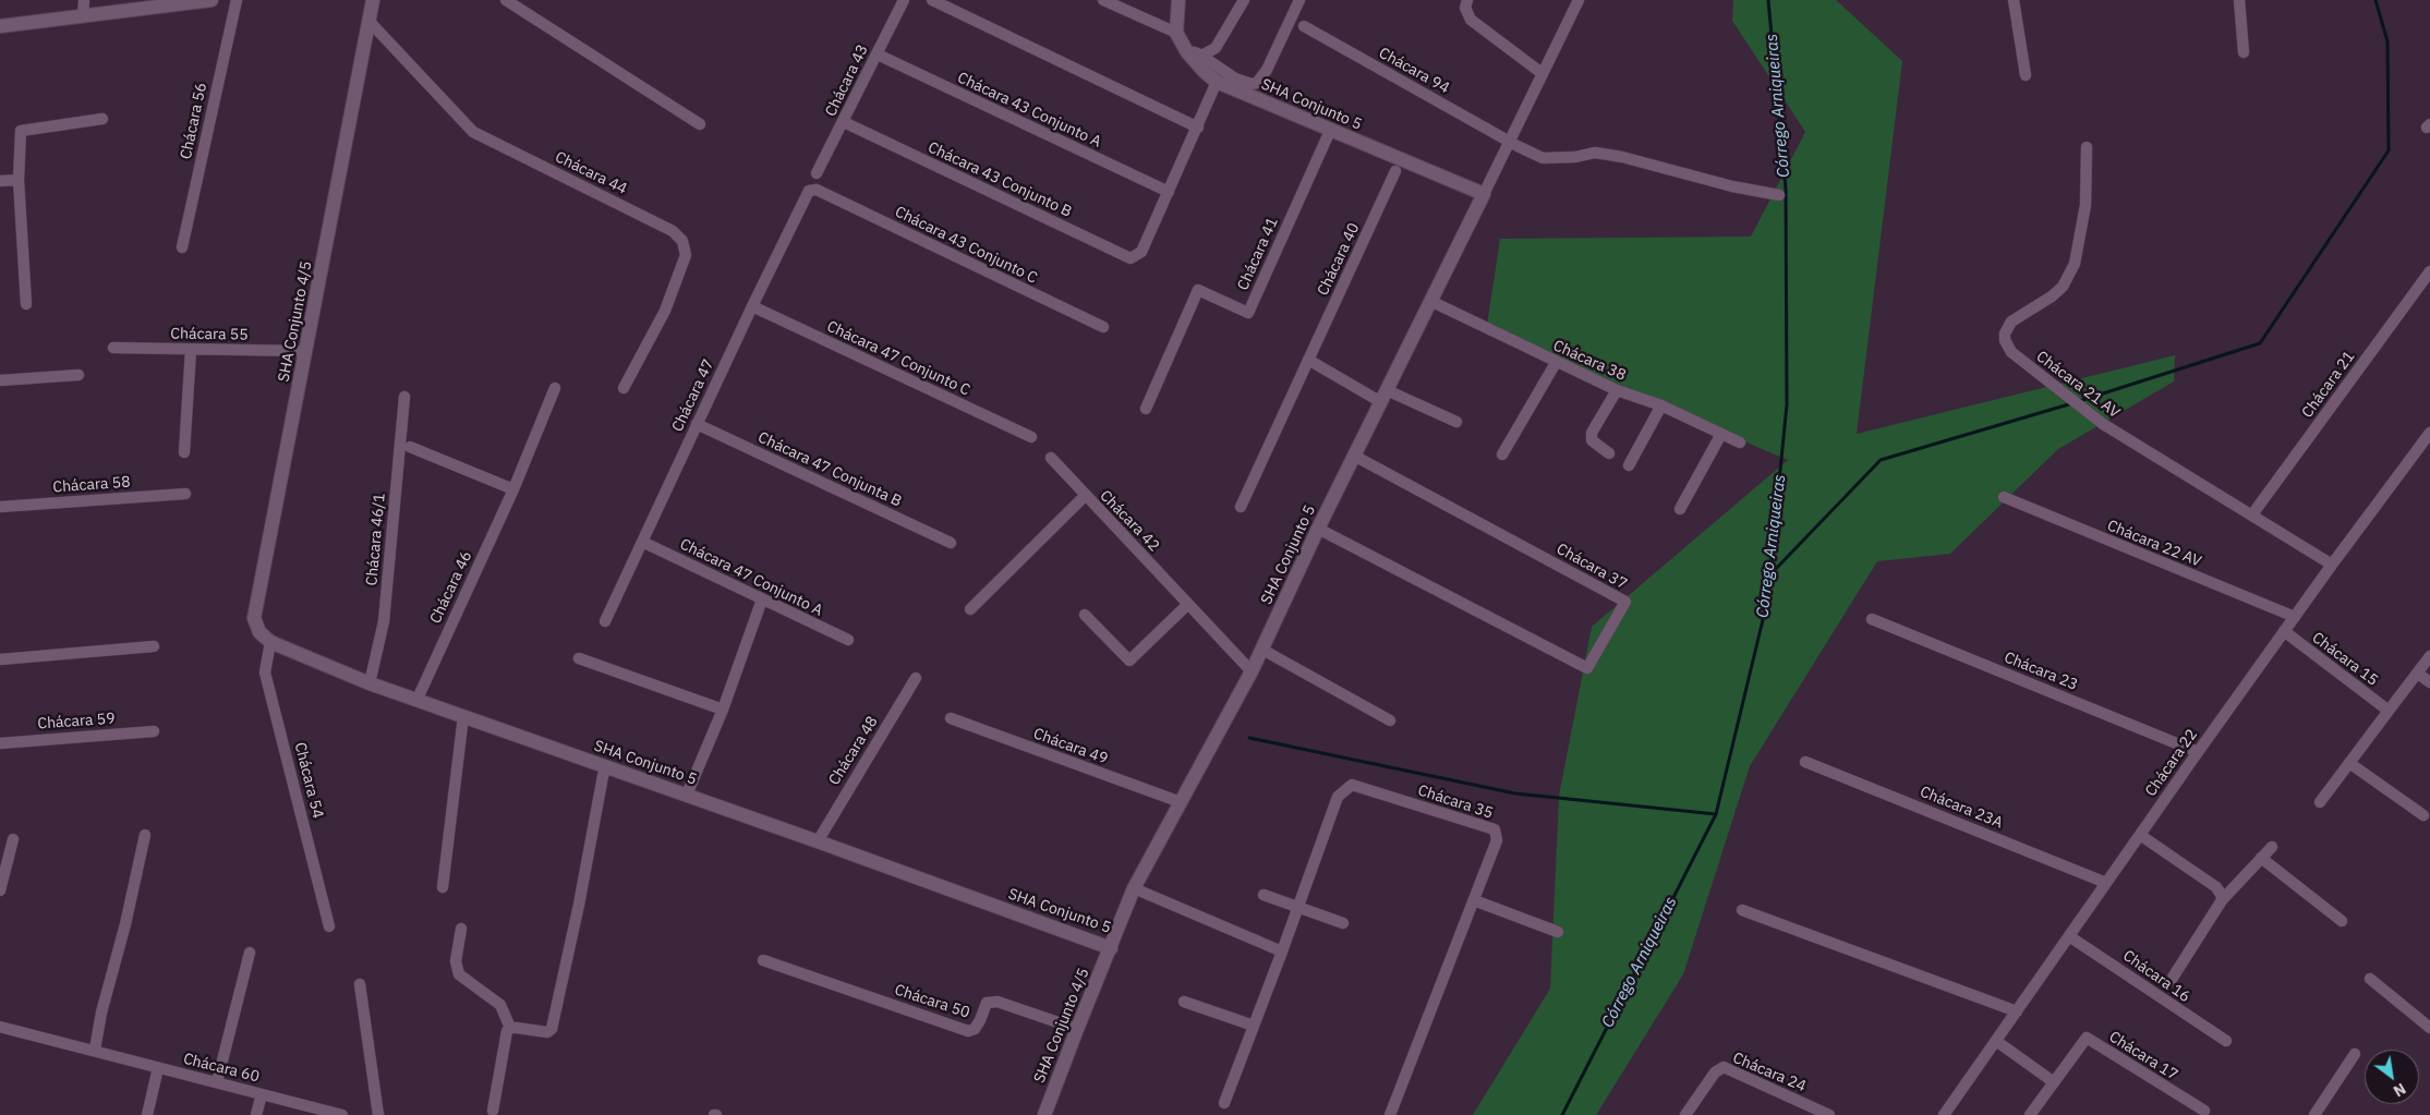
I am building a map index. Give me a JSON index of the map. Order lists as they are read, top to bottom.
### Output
{
  "streets": {
    "street": [
      "Chácara 94",
      "Chácara 43",
      "SHA Conjunto 5",
      "Chácara 43 Conjunto A",
      "Chácara 56",
      "Chácara 44",
      "Chácara 43 Conjunto B",
      "Chácara 43 Conjunto C",
      "Chácara 41",
      "Chácara 40",
      "SHA Conjunto 4/5",
      "Chácara 55",
      "Chácara 47 Conjunto C",
      "Chácara 38",
      "Chácara 21 AV",
      "Chácara 21",
      "Chácara 47",
      "Chácara 47 Conjunta B",
      "Chácara 58",
      "Chácara 42",
      "Chácara 46/1",
      "Chácara 22 AV",
      "Chácara 37",
      "Chácara 47 Conjunto A",
      "Chácara 46",
      "Chácara 15",
      "Chácara 23",
      "Chácara 59",
      "Chácara 49",
      "Chácara 48",
      "Chácara 22",
      "Chácara 54",
      "Chácara 35",
      "Chácara 23A",
      "Chácara 16",
      "Chácara 50",
      "Chácara 17",
      "Chácara 60",
      "Chácara 24"
    ]
  },
  "crossings": [
    ["Chácara 94", "SHA Conjunto 5"],
    ["Chácara 43", "Chácara 43 Conjunto A"],
    ["Chácara 43", "Chácara 43 Conjunto B"],
    ["SHA Conjunto 5", "Chácara 41"],
    ["SHA Conjunto 5", "SHA Conjunto 4/5"],
    ["SHA Conjunto 5", "Chácara 38"],
    ["SHA Conjunto 5", "Chácara 42"],
    ["SHA Conjunto 5", "Chácara 46/1"],
    ["SHA Conjunto 5", "Chácara 37"],
    ["SHA Conjunto 5", "Chácara 46"],
    ["SHA Conjunto 5", "Chácara 49"],
    ["SHA Conjunto 5", "Chácara 48"],
    ["SHA Conjunto 5", "Chácara 54"],
    ["Chácara 43 Conjunto A", "Chácara 43 Conjunto B"],
    ["Chácara 44", "SHA Conjunto 4/5"],
    ["Chácara 43 Conjunto C", "Chácara 47"],
    ["SHA Conjunto 4/5", "Chácara 55"],
    ["SHA Conjunto 4/5", "Chácara 54"],
    ["SHA Conjunto 4/5", "Chácara 50"],
    ["Chácara 47 Conjunto C", "Chácara 47"],
    ["Chácara 21 AV", "Chácara 21"],
    ["Chácara 21 AV", "Chácara 22"],
    ["Chácara 47", "Chácara 47 Conjunta B"],
    ["Chácara 47", "Chácara 47 Conjunto A"],
    ["Chácara 22 AV", "Chácara 22"],
    ["Chácara 15", "Chácara 22"],
    ["Chácara 23", "Chácara 22"],
    ["Chácara 22", "Chácara 23A"],
    ["Chácara 22", "Chácara 16"]
  ],
  "water": ["Córrego Arniqueiras"],
  "north": "bottom right"
}
